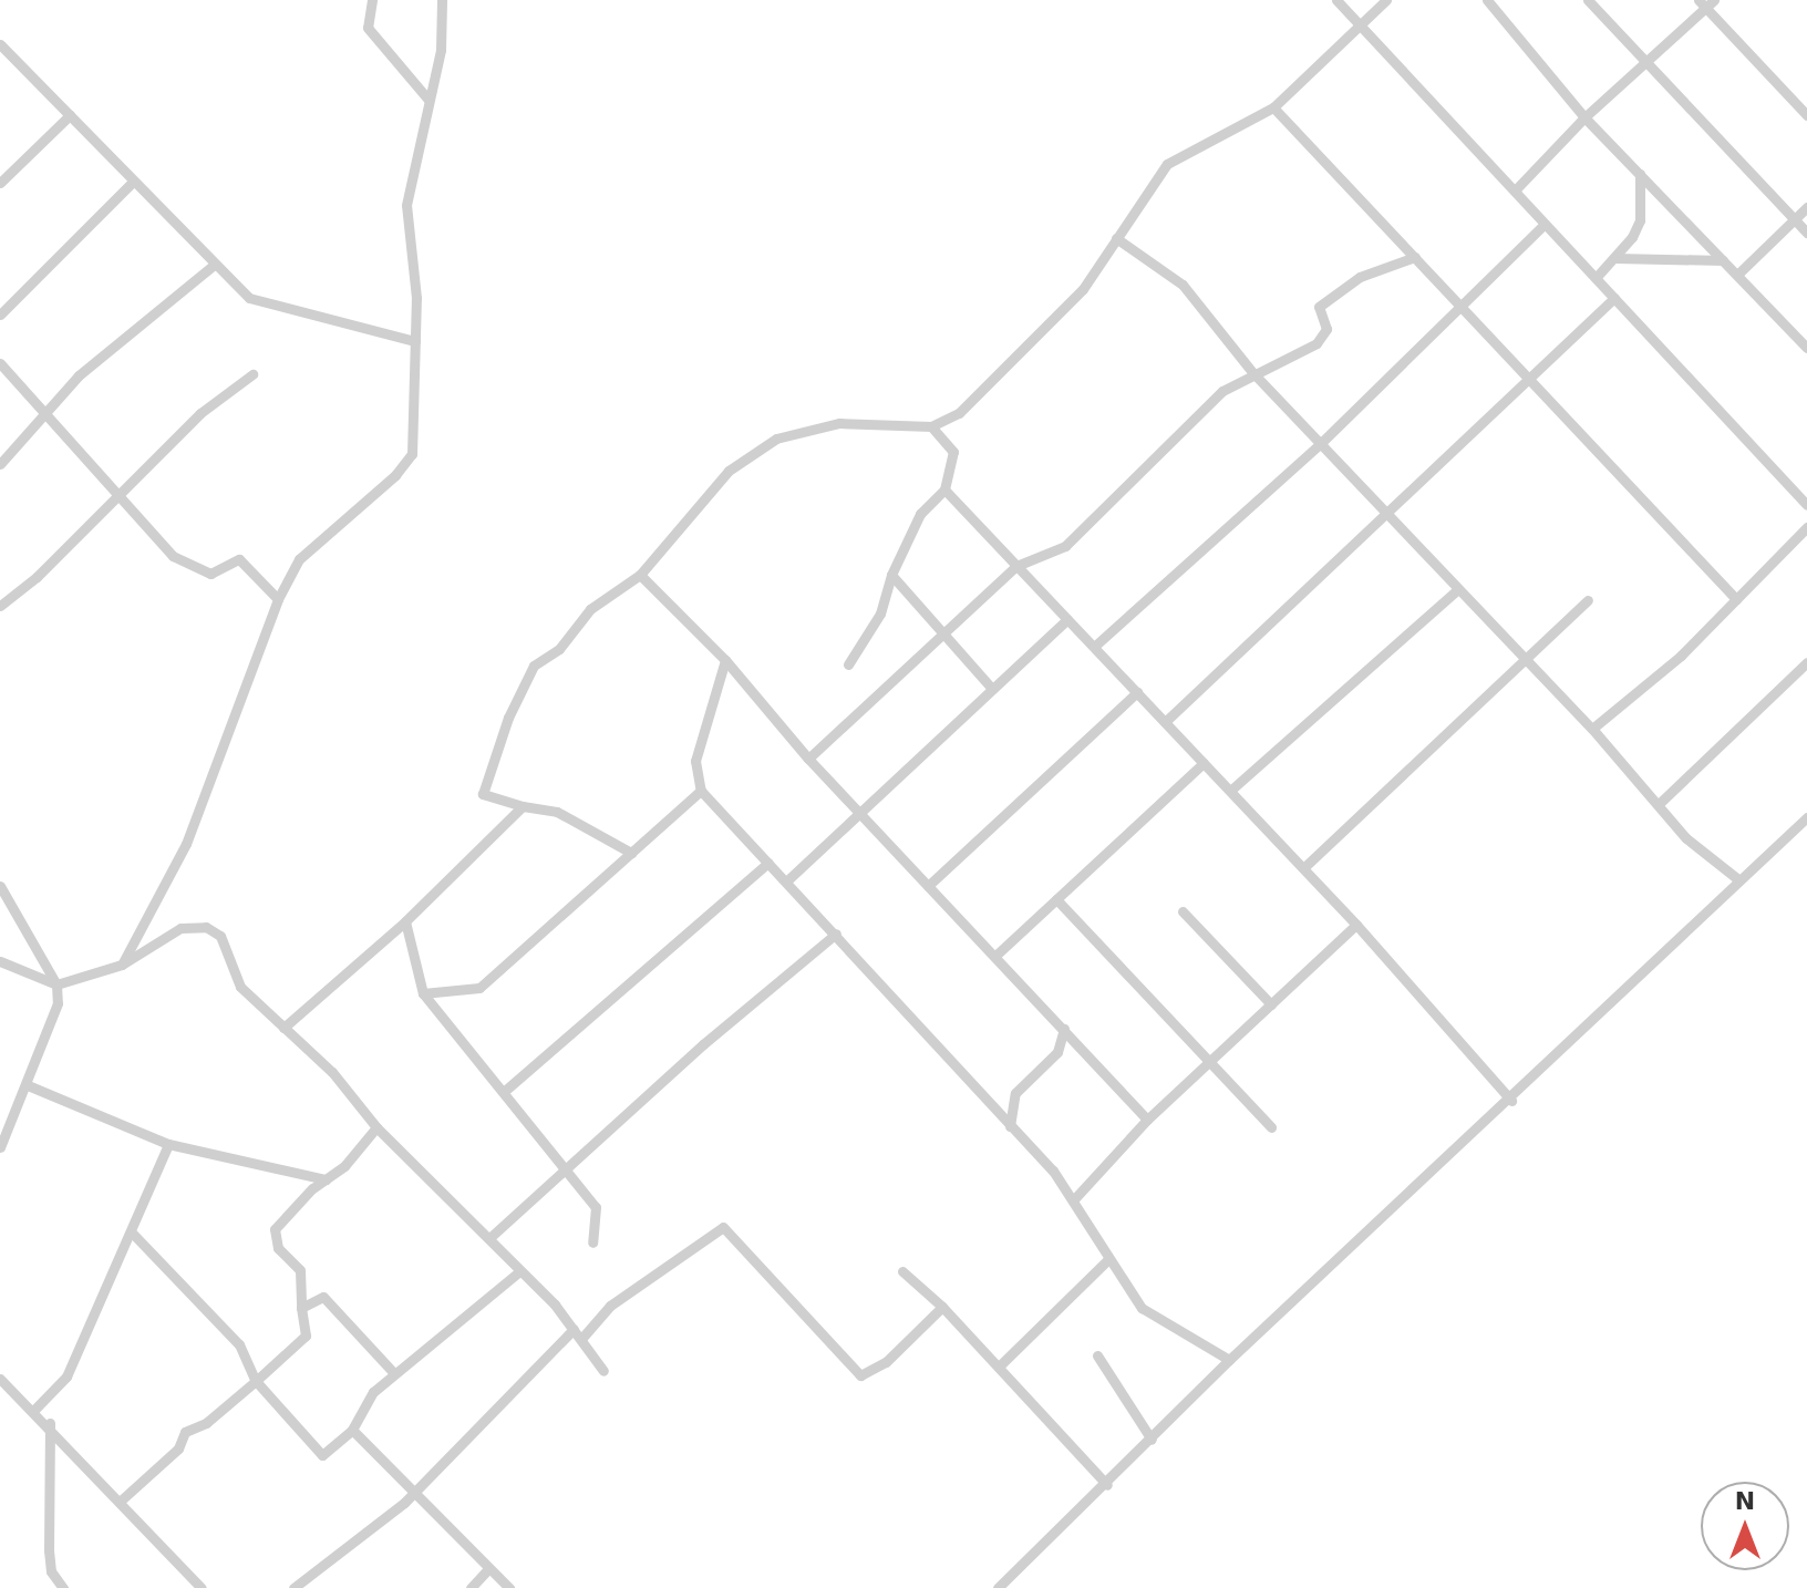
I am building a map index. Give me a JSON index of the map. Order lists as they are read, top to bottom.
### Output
{
  "north": "top"
}
